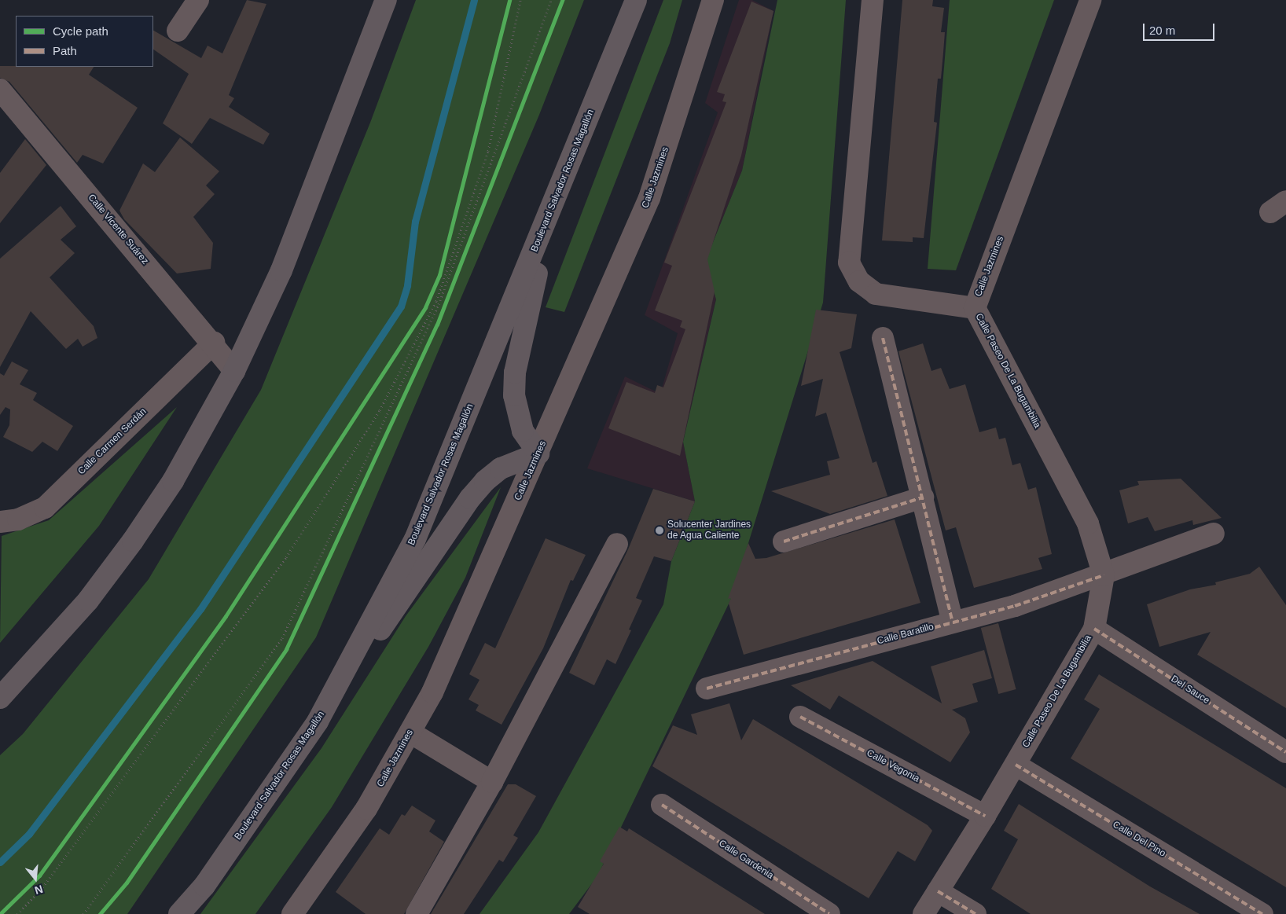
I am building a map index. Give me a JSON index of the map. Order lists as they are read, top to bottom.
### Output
{
  "streets": {
    "highway": ["Boulevard Salvador Rosas Magallón"],
    "street": [
      "Calle Jazmines",
      "Calle Vicente Suárez",
      "Calle Paseo De La Bugambilia",
      "Calle Carmen Serdán",
      "Calle Baratillo",
      "Del Sauce",
      "Calle Vegonia",
      "Calle Del Pino",
      "Calle Gardenia"
    ]
  },
  "crossings": [
    ["Calle Jazmines", "Calle Paseo De La Bugambilia"],
    ["Calle Vicente Suárez", "Calle Carmen Serdán"],
    ["Calle Paseo De La Bugambilia", "Calle Baratillo"],
    ["Calle Paseo De La Bugambilia", "Del Sauce"],
    ["Calle Paseo De La Bugambilia", "Calle Vegonia"],
    ["Calle Paseo De La Bugambilia", "Calle Del Pino"]
  ],
  "places": ["Solucenter Jardines de Agua Caliente"],
  "legend": ["Cycle path", "Path"],
  "scale_bar": "20 m",
  "north": "bottom"
}
